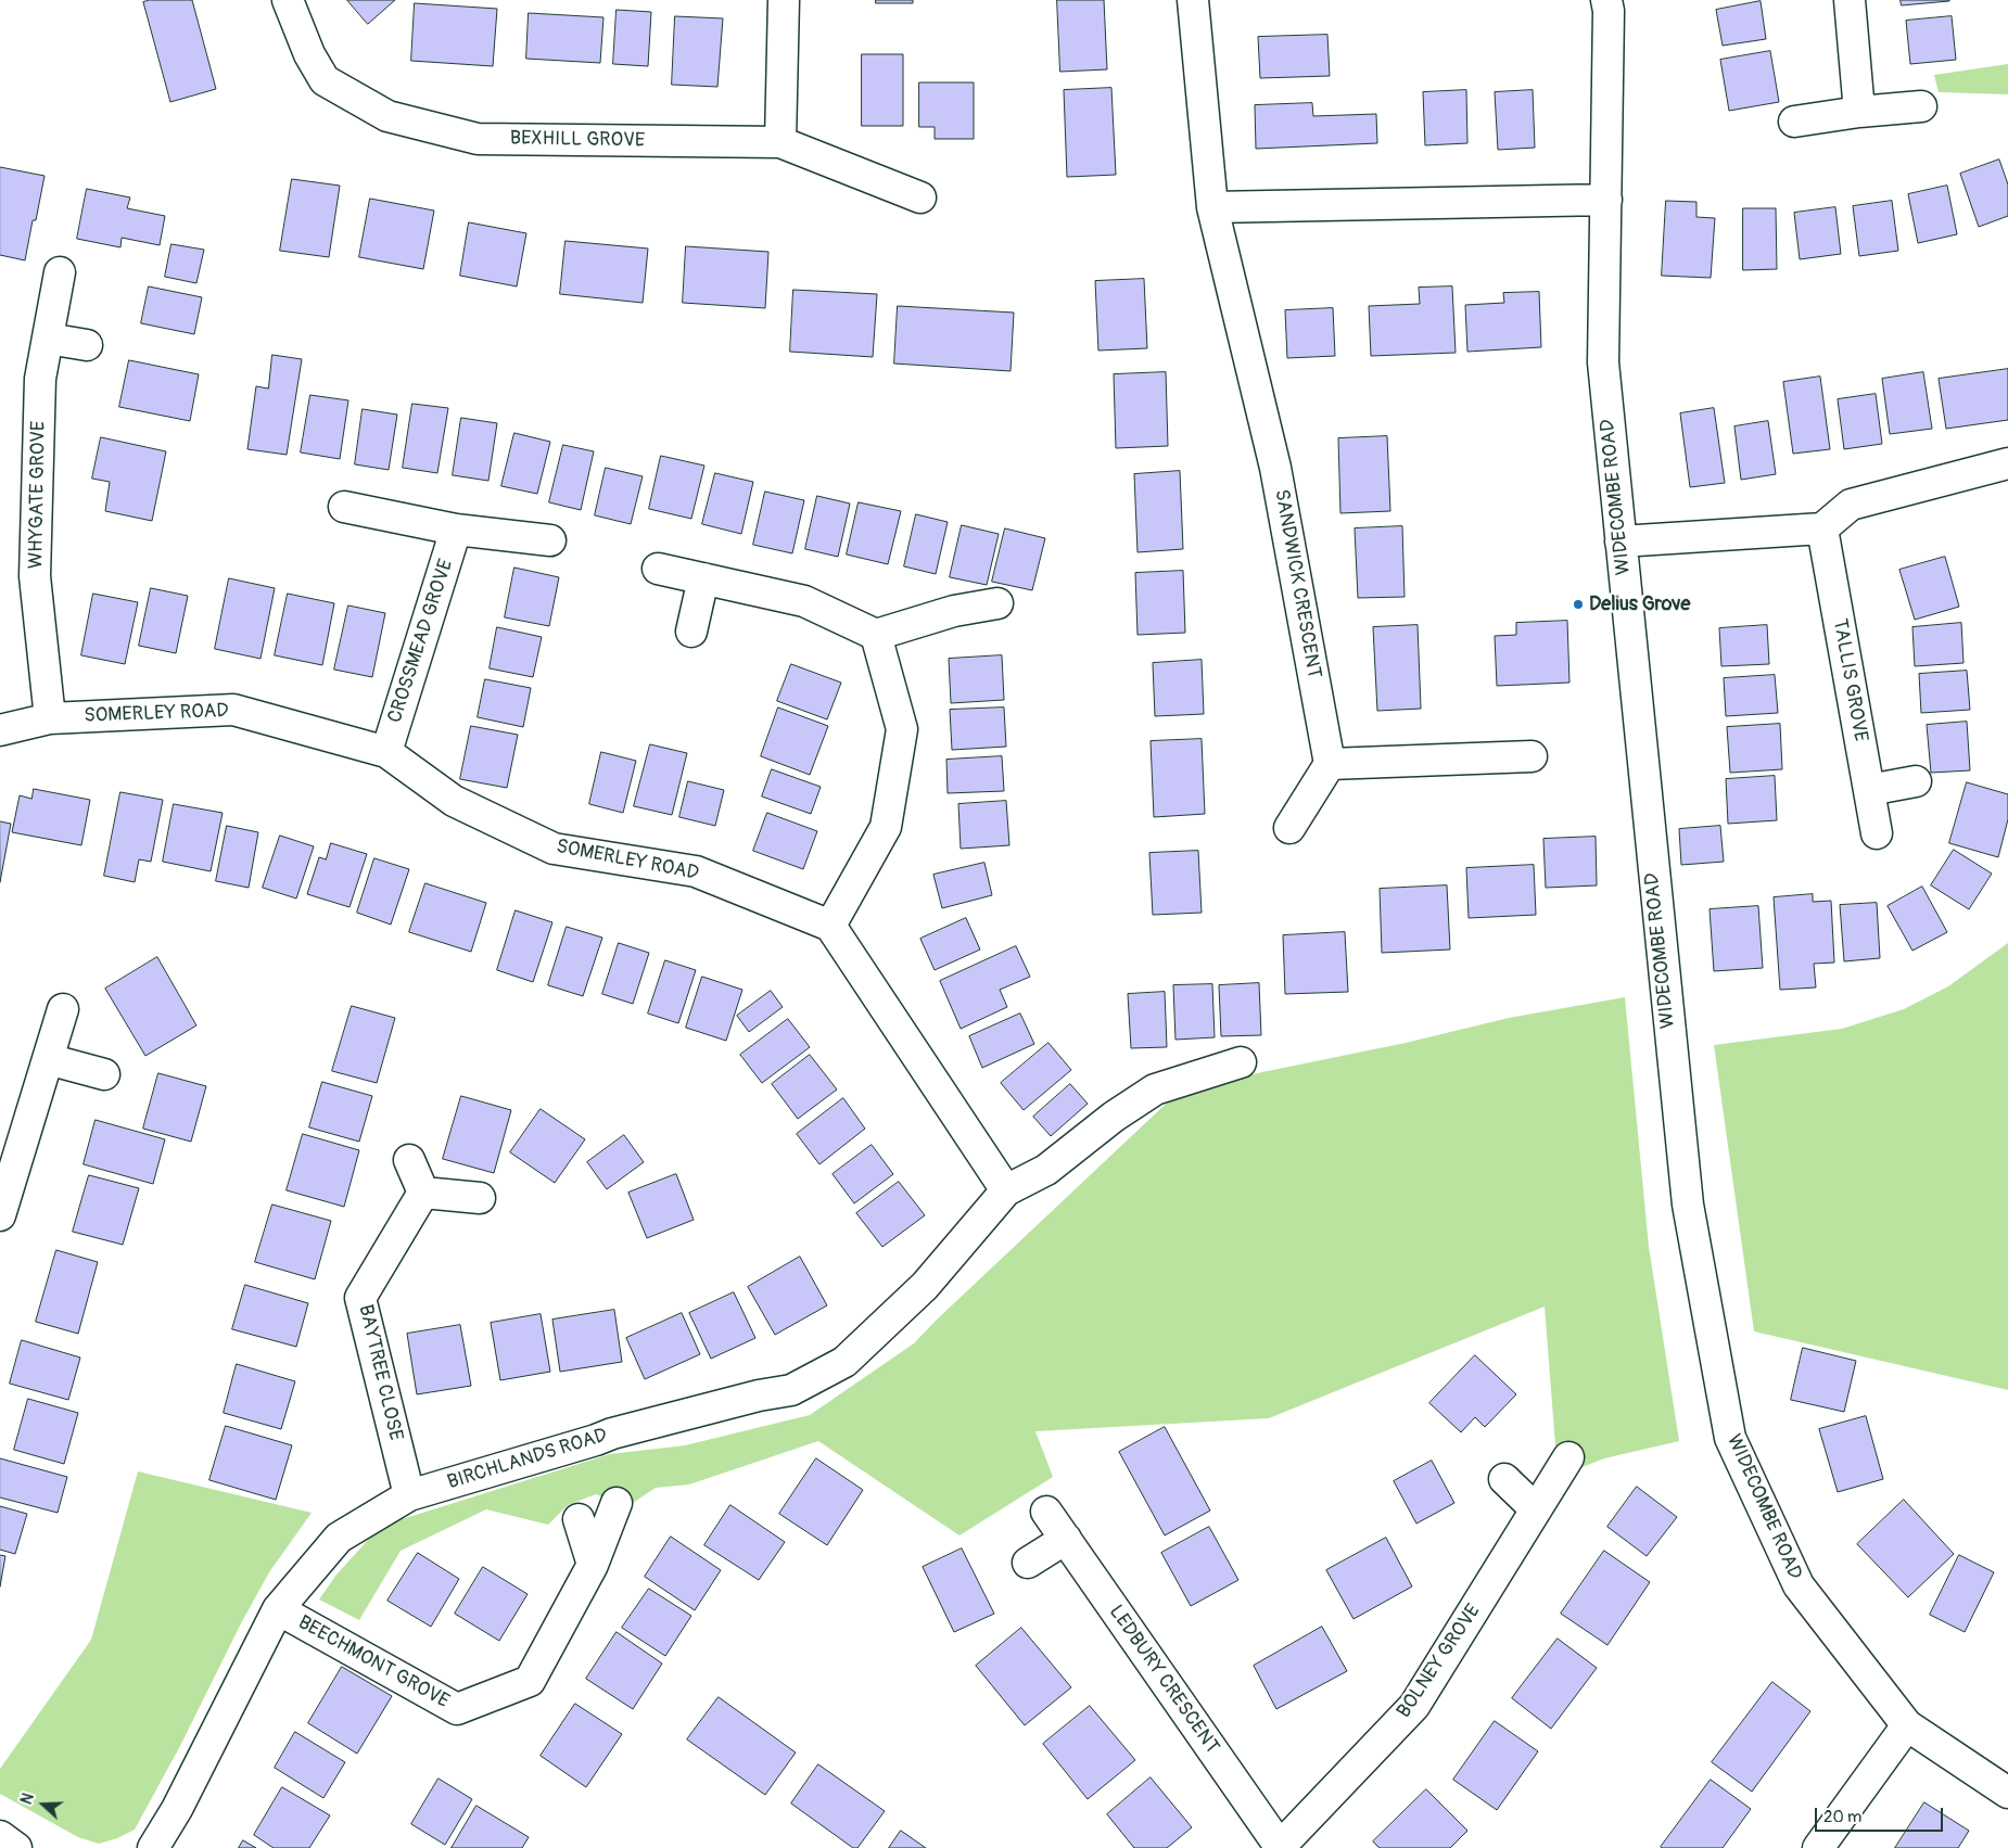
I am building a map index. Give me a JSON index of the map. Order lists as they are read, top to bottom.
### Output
{
  "streets": {
    "street": [
      "BEXHILL GROVE",
      "WHYGATE GROVE",
      "WIDECOMBE ROAD",
      "SANDWICK CRESCENT",
      "CROSSMEAD GROVE",
      "TALLIS GROVE",
      "SOMERLEY ROAD",
      "BAYTREE CLOSE",
      "BIRCHLANDS ROAD",
      "BOLNEY GROVE",
      "BEECHMONT GROVE",
      "LEDBURY CRESCENT"
    ]
  },
  "crossings": [
    ["WHYGATE GROVE", "SOMERLEY ROAD"],
    ["CROSSMEAD GROVE", "SOMERLEY ROAD"],
    ["BAYTREE CLOSE", "BIRCHLANDS ROAD"],
    ["BIRCHLANDS ROAD", "BEECHMONT GROVE"],
    ["BOLNEY GROVE", "LEDBURY CRESCENT"]
  ],
  "places": ["Delius Grove"],
  "scale_bar": "20 m",
  "north": "left"
}
